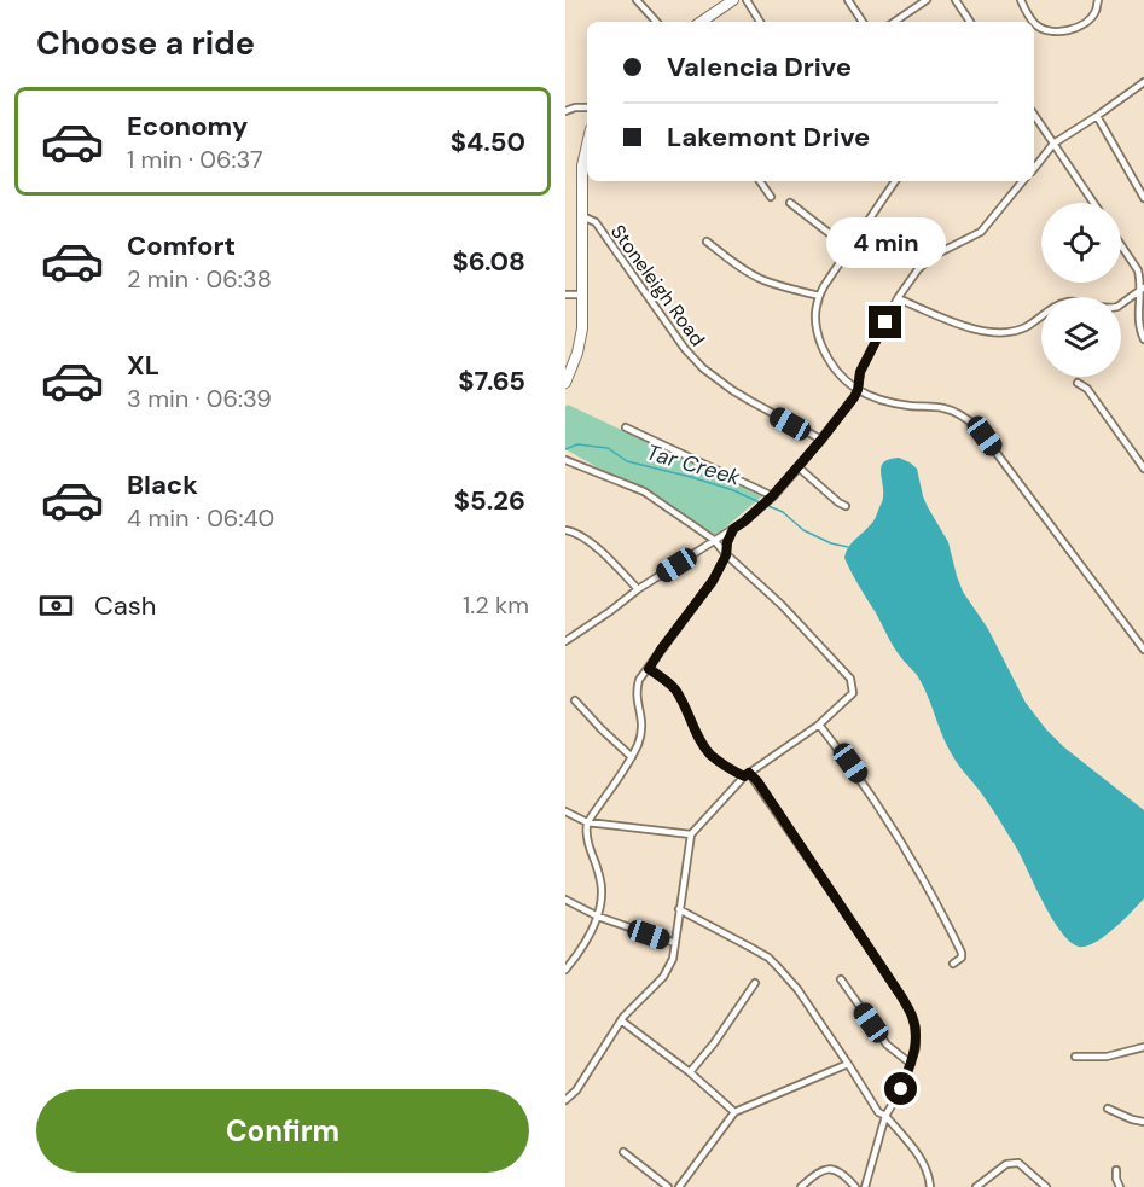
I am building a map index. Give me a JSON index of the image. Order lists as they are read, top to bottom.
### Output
{
  "streets": {
    "street": ["Stoneleigh Road"]
  },
  "water": ["Tar Creek"],
  "page": {
    "heading": "Choose a ride",
    "banner": ["Valencia Drive", "Lakemont Drive"],
    "list": [
      {
        "name": "Economy",
        "note": "1 min · 06:37",
        "value": "$4.50"
      },
      {
        "name": "Comfort",
        "note": "2 min · 06:38",
        "value": "$6.08"
      },
      {
        "name": "XL",
        "note": "3 min · 06:39",
        "value": "$7.65"
      },
      {
        "name": "Black",
        "note": "4 min · 06:40",
        "value": "$5.26"
      }
    ],
    "bubble": "4 min",
    "pay": ["Cash", "1.2 km"],
    "buttons": "Confirm"
  }
}
